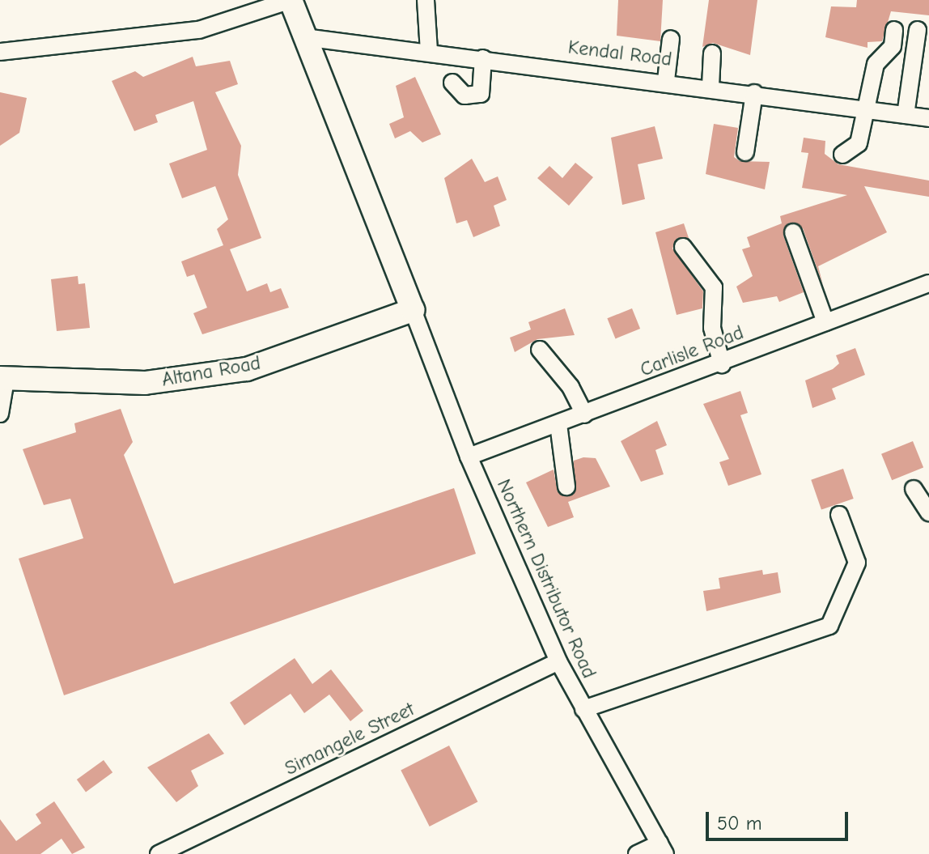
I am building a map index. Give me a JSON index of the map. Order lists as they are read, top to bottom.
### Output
{
  "streets": {
    "main road": ["Altana Road"],
    "street": [
      "Kendal Road",
      "Carlisle Road",
      "Northern Distributor Road",
      "Simangele Street"
    ]
  },
  "crossings": [
    ["Carlisle Road", "Northern Distributor Road"],
    ["Altana Road", "Northern Distributor Road"],
    ["Northern Distributor Road", "Simangele Street"]
  ],
  "scale_bar": "50 m"
}
